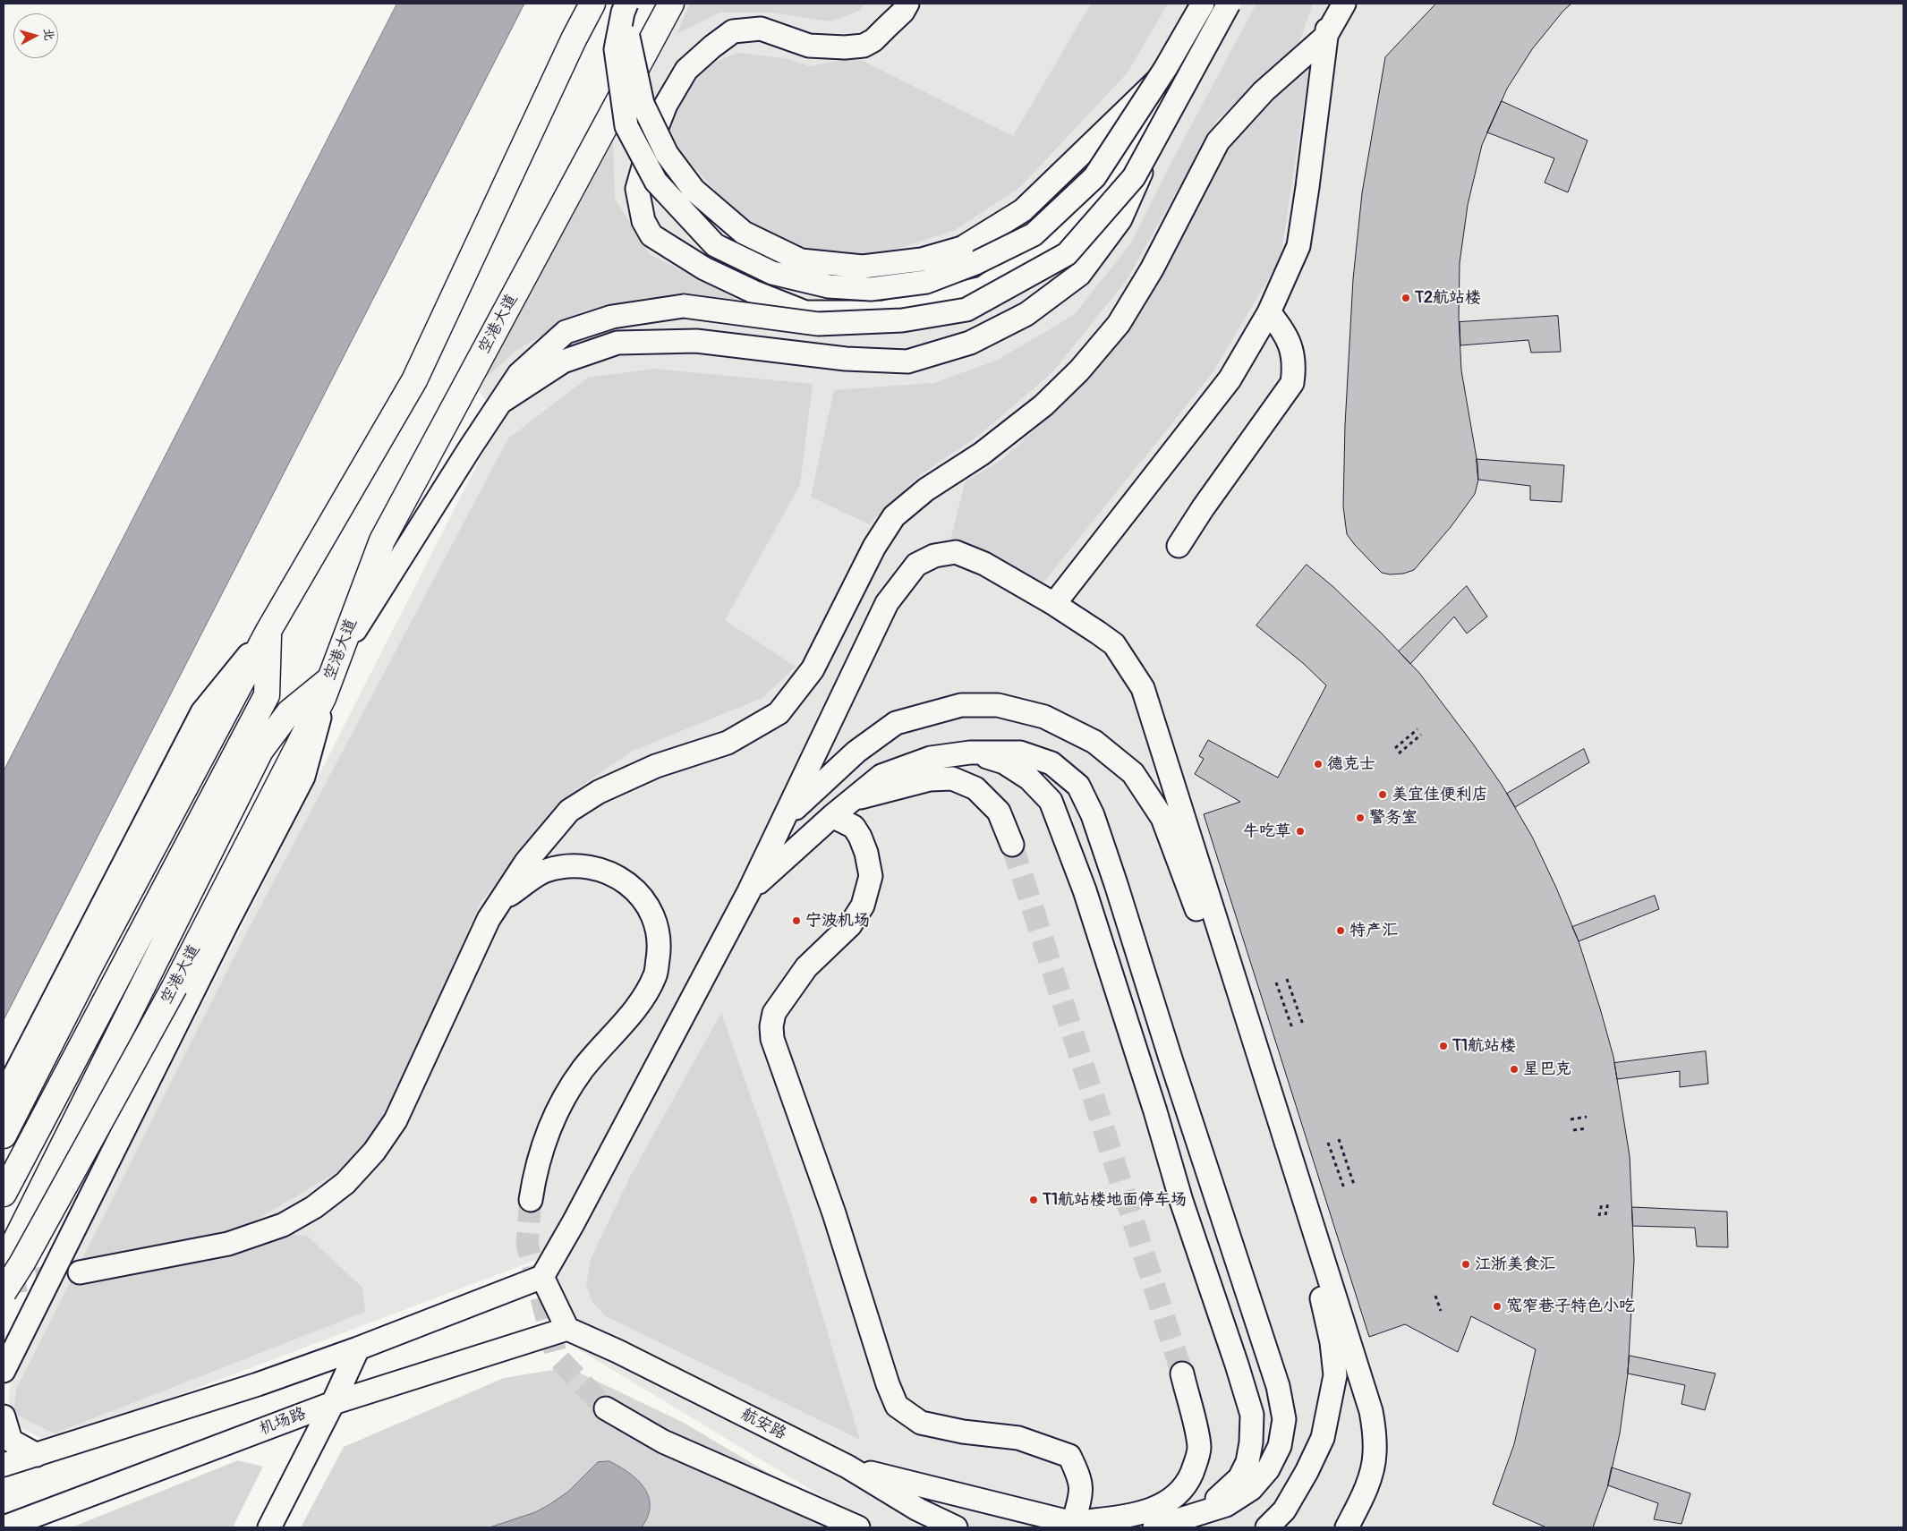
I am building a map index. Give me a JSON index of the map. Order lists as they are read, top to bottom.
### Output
{
  "streets": {
    "main road": ["空港大道"],
    "street": ["机场路", "航安路"]
  },
  "crossings": [
    ["机场路", "航安路"]
  ],
  "places": [
    "T2航站楼",
    "德克士",
    "美宜佳便利店",
    "警务室",
    "牛吃草",
    "宁波机场",
    "特产汇",
    "T1航站楼",
    "星巴克",
    "T1航站楼地面停车场",
    "江浙美食汇",
    "宽窄巷子特色小吃"
  ],
  "north": "right"
}
